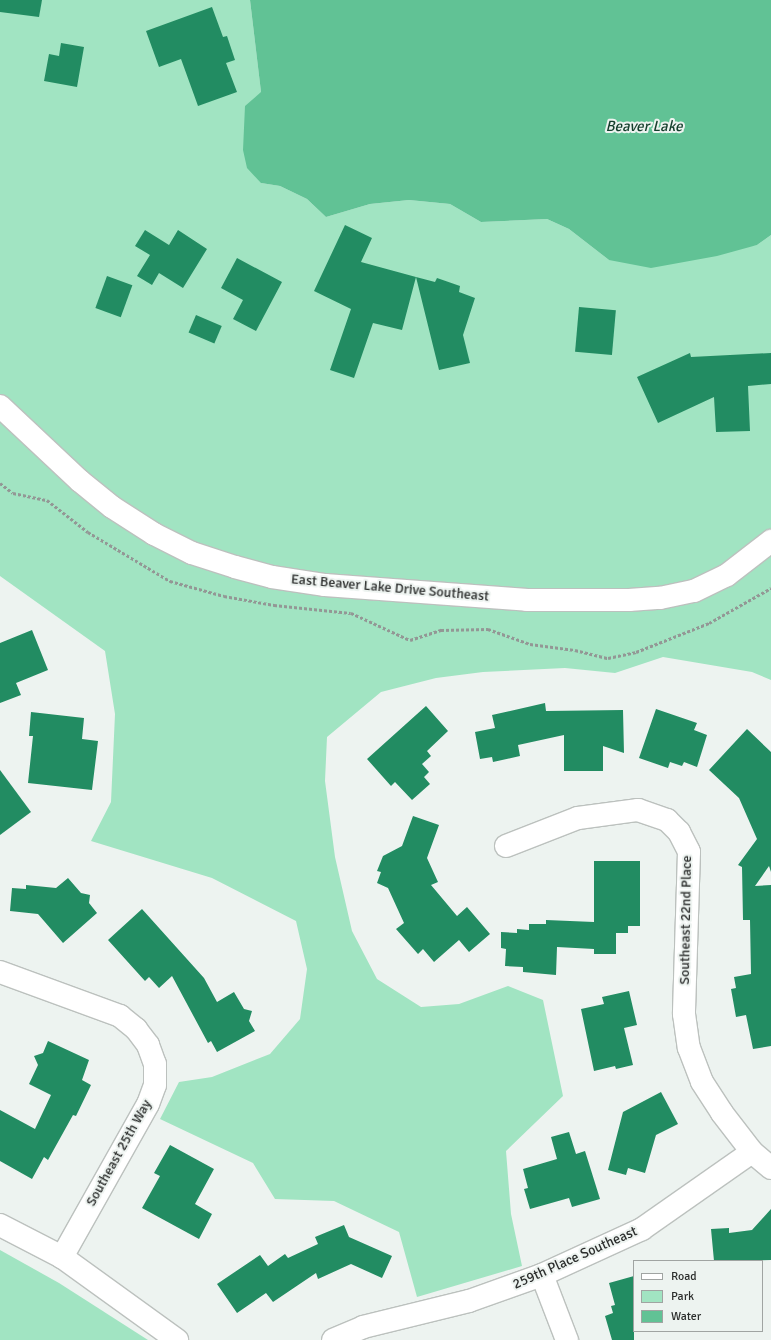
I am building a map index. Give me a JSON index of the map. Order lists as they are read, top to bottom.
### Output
{
  "streets": {
    "street": [
      "East Beaver Lake Drive Southeast",
      "Southeast 22nd Place",
      "Southeast 25th Way",
      "259th Place Southeast"
    ]
  },
  "crossings": [
    ["Southeast 22nd Place", "259th Place Southeast"]
  ],
  "water": ["Beaver Lake"],
  "legend": ["Road", "Park", "Water"]
}
